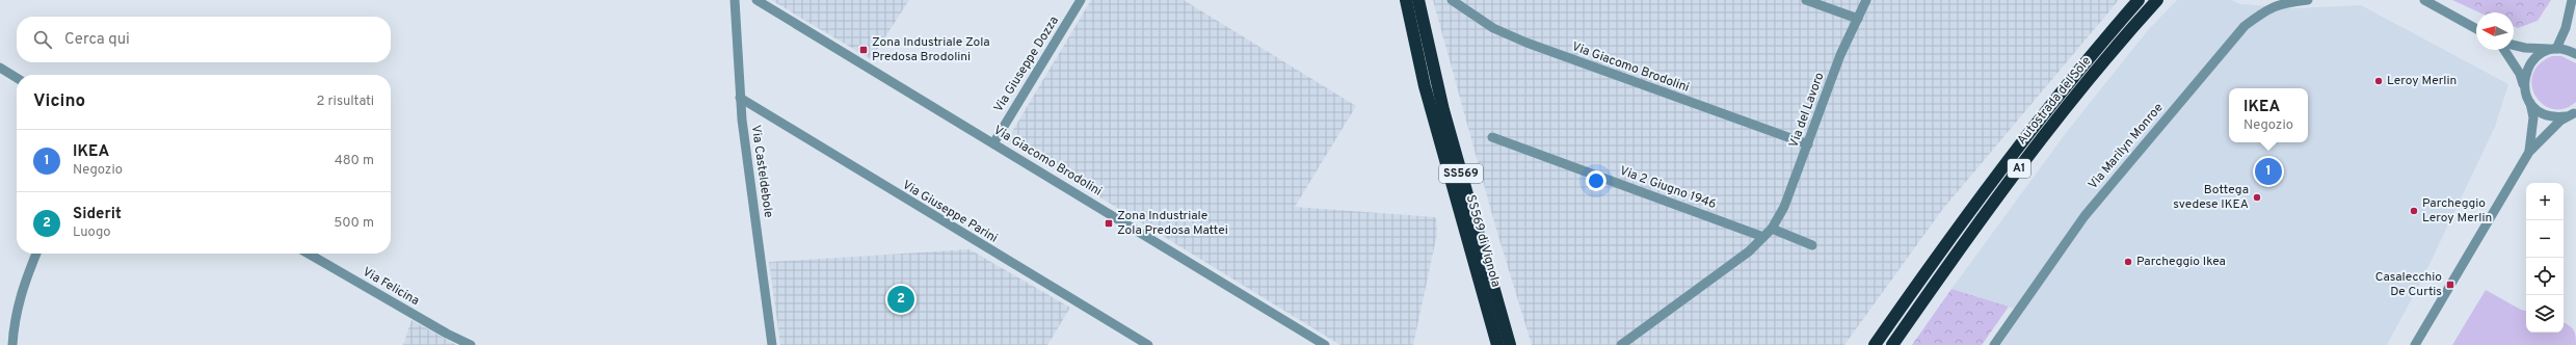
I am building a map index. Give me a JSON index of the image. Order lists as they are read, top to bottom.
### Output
{
  "streets": {
    "highway": [
      "Autostrada del Sole",
      "A1",
      "SS569",
      "SS569 di Vignola"
    ],
    "street": [
      "Via Giuseppe Dozza",
      "Via Giacomo Brodolini",
      "Via del Lavoro",
      "Via Marilyn Monroe",
      "Via Casteldebole",
      "Via 2 Giugno 1946",
      "Via Giuseppe Parini",
      "Via Felicina"
    ]
  },
  "crossings": [
    ["Via Giuseppe Dozza", "Via Giacomo Brodolini"],
    ["Via Giacomo Brodolini", "Via del Lavoro"],
    ["Via del Lavoro", "Via 2 Giugno 1946"],
    ["Via Casteldebole", "Via Giuseppe Parini"]
  ],
  "places": {
    "transit": ["Zona Industriale Zola Predosa Brodolini", "Zona Industriale Zola Predosa Mattei", "Casalecchio De Curtis"],
    "other": [
      "Leroy Merlin",
      "Bottega svedese IKEA",
      "Parcheggio Leroy Merlin",
      "Parcheggio Ikea"
    ]
  },
  "north": "left",
  "page": {
    "search": "Cerca qui",
    "heading": ["Vicino", "2 risultati"],
    "popup": ["IKEA", "Negozio"],
    "list": [
      {
        "mark": "1",
        "name": "IKEA",
        "note": "Negozio",
        "value": "480 m"
      },
      {
        "mark": "2",
        "name": "Siderit",
        "note": "Luogo",
        "value": "500 m"
      }
    ],
    "pins": ["1", "2"],
    "map_buttons": ["+", "−"]
  }
}
